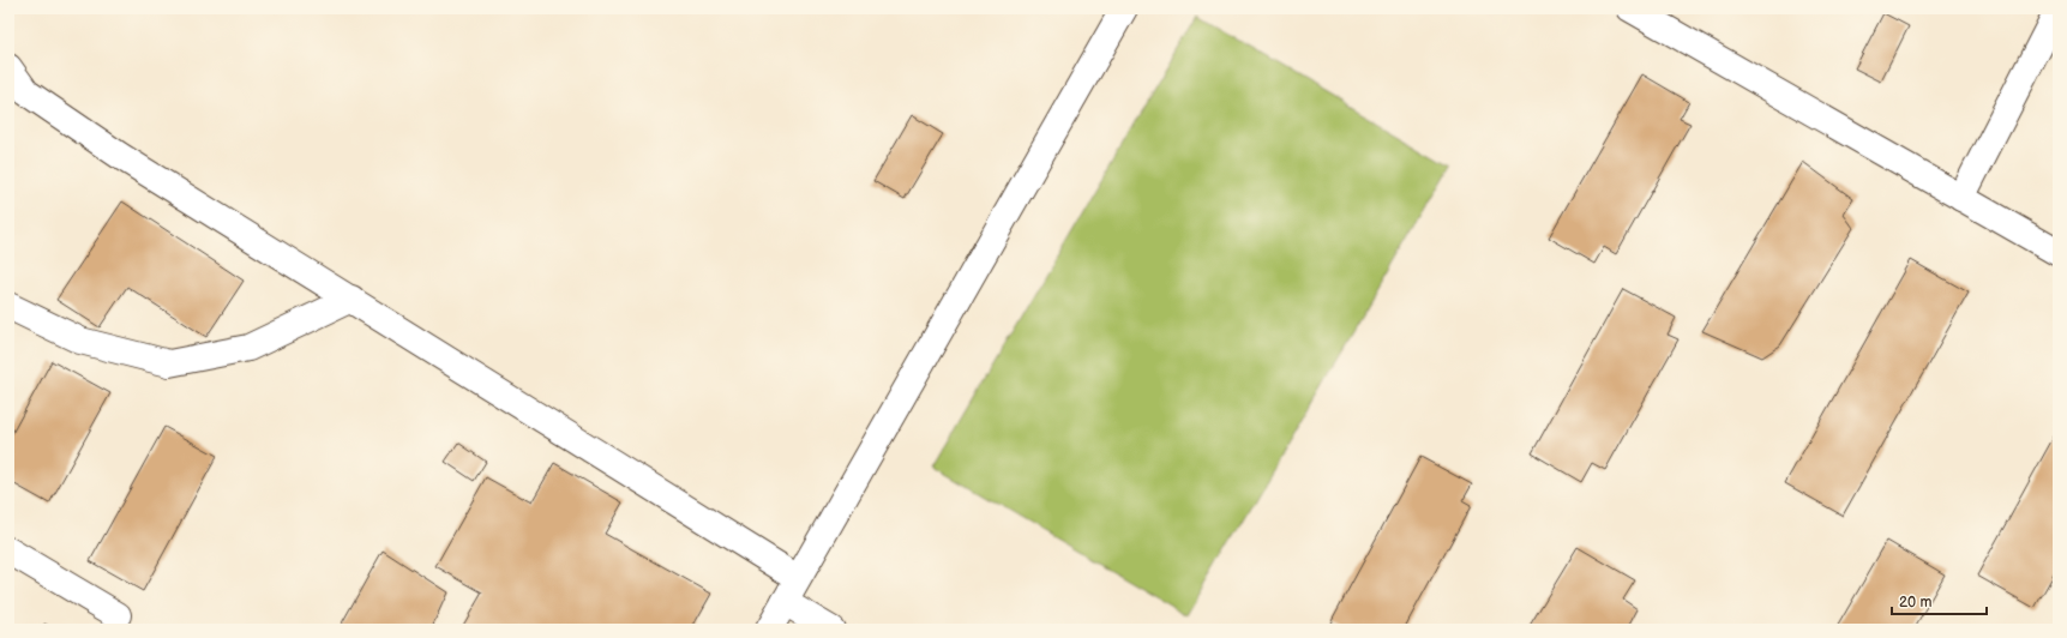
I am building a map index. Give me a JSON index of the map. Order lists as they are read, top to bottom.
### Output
{
  "scale_bar": "20 m"
}
